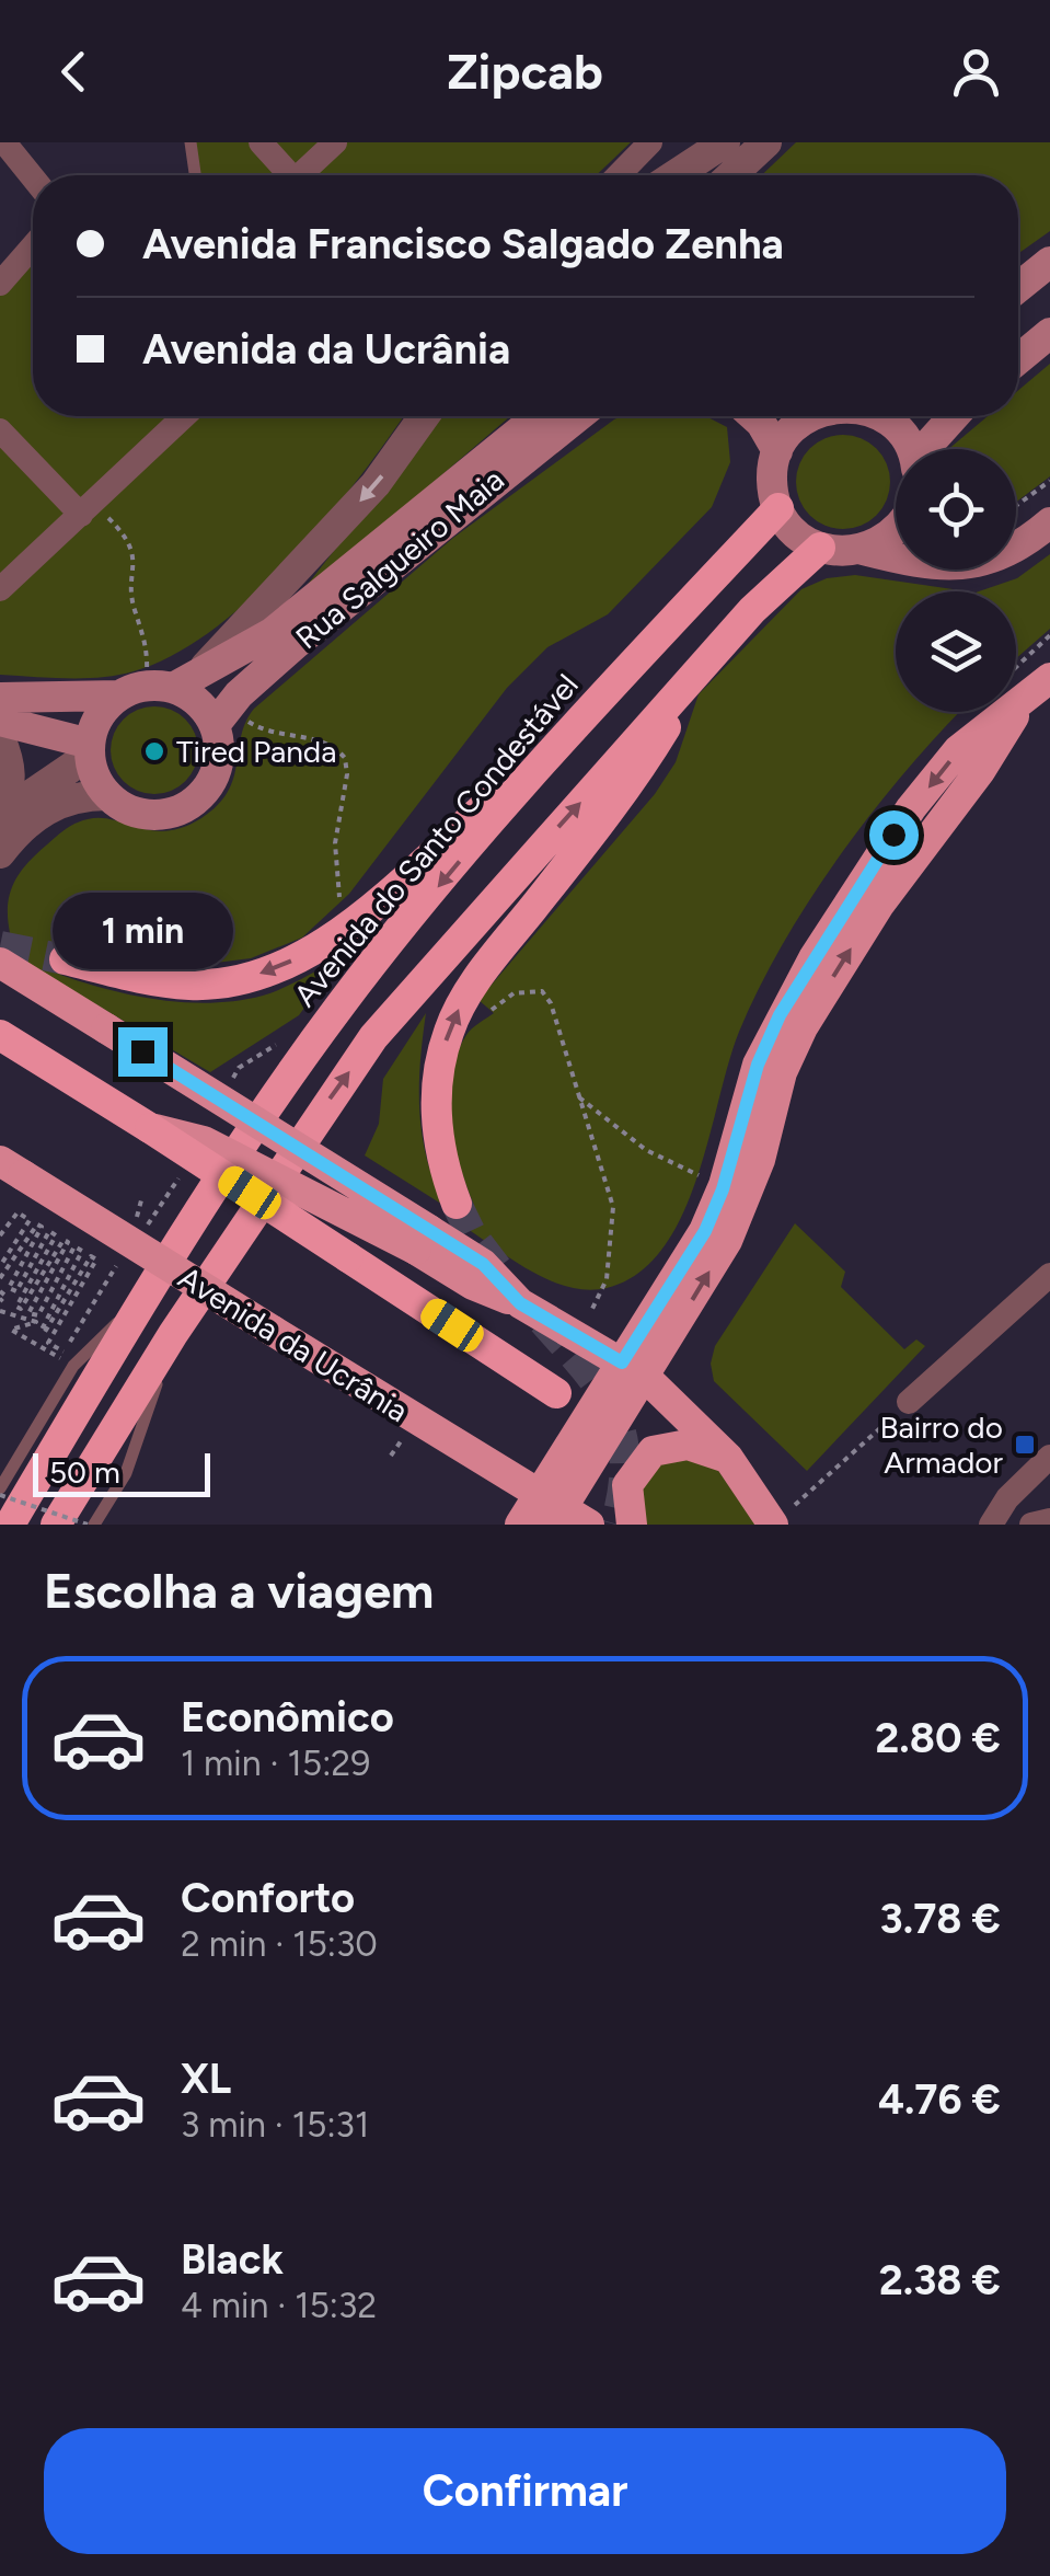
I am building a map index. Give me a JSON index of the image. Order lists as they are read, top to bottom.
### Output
{
  "streets": {
    "highway": ["Avenida do Santo Condestável"],
    "main road": ["Rua Salgueiro Maia", "Avenida da Ucrânia"]
  },
  "places": {
    "other": ["Tired Panda"],
    "transit": ["Bairro do Armador"]
  },
  "scale_bar": "50 m",
  "page": {
    "header": "Zipcab",
    "banner": ["Avenida Francisco Salgado Zenha", "Avenida da Ucrânia"],
    "bubble": "1 min",
    "scale": "50 m",
    "heading": "Escolha a viagem",
    "list": [
      {
        "name": "Econômico",
        "note": "1 min · 15:29",
        "value": "2.80 €"
      },
      {
        "name": "Conforto",
        "note": "2 min · 15:30",
        "value": "3.78 €"
      },
      {
        "name": "XL",
        "note": "3 min · 15:31",
        "value": "4.76 €"
      },
      {
        "name": "Black",
        "note": "4 min · 15:32",
        "value": "2.38 €"
      }
    ],
    "buttons": "Confirmar"
  }
}
